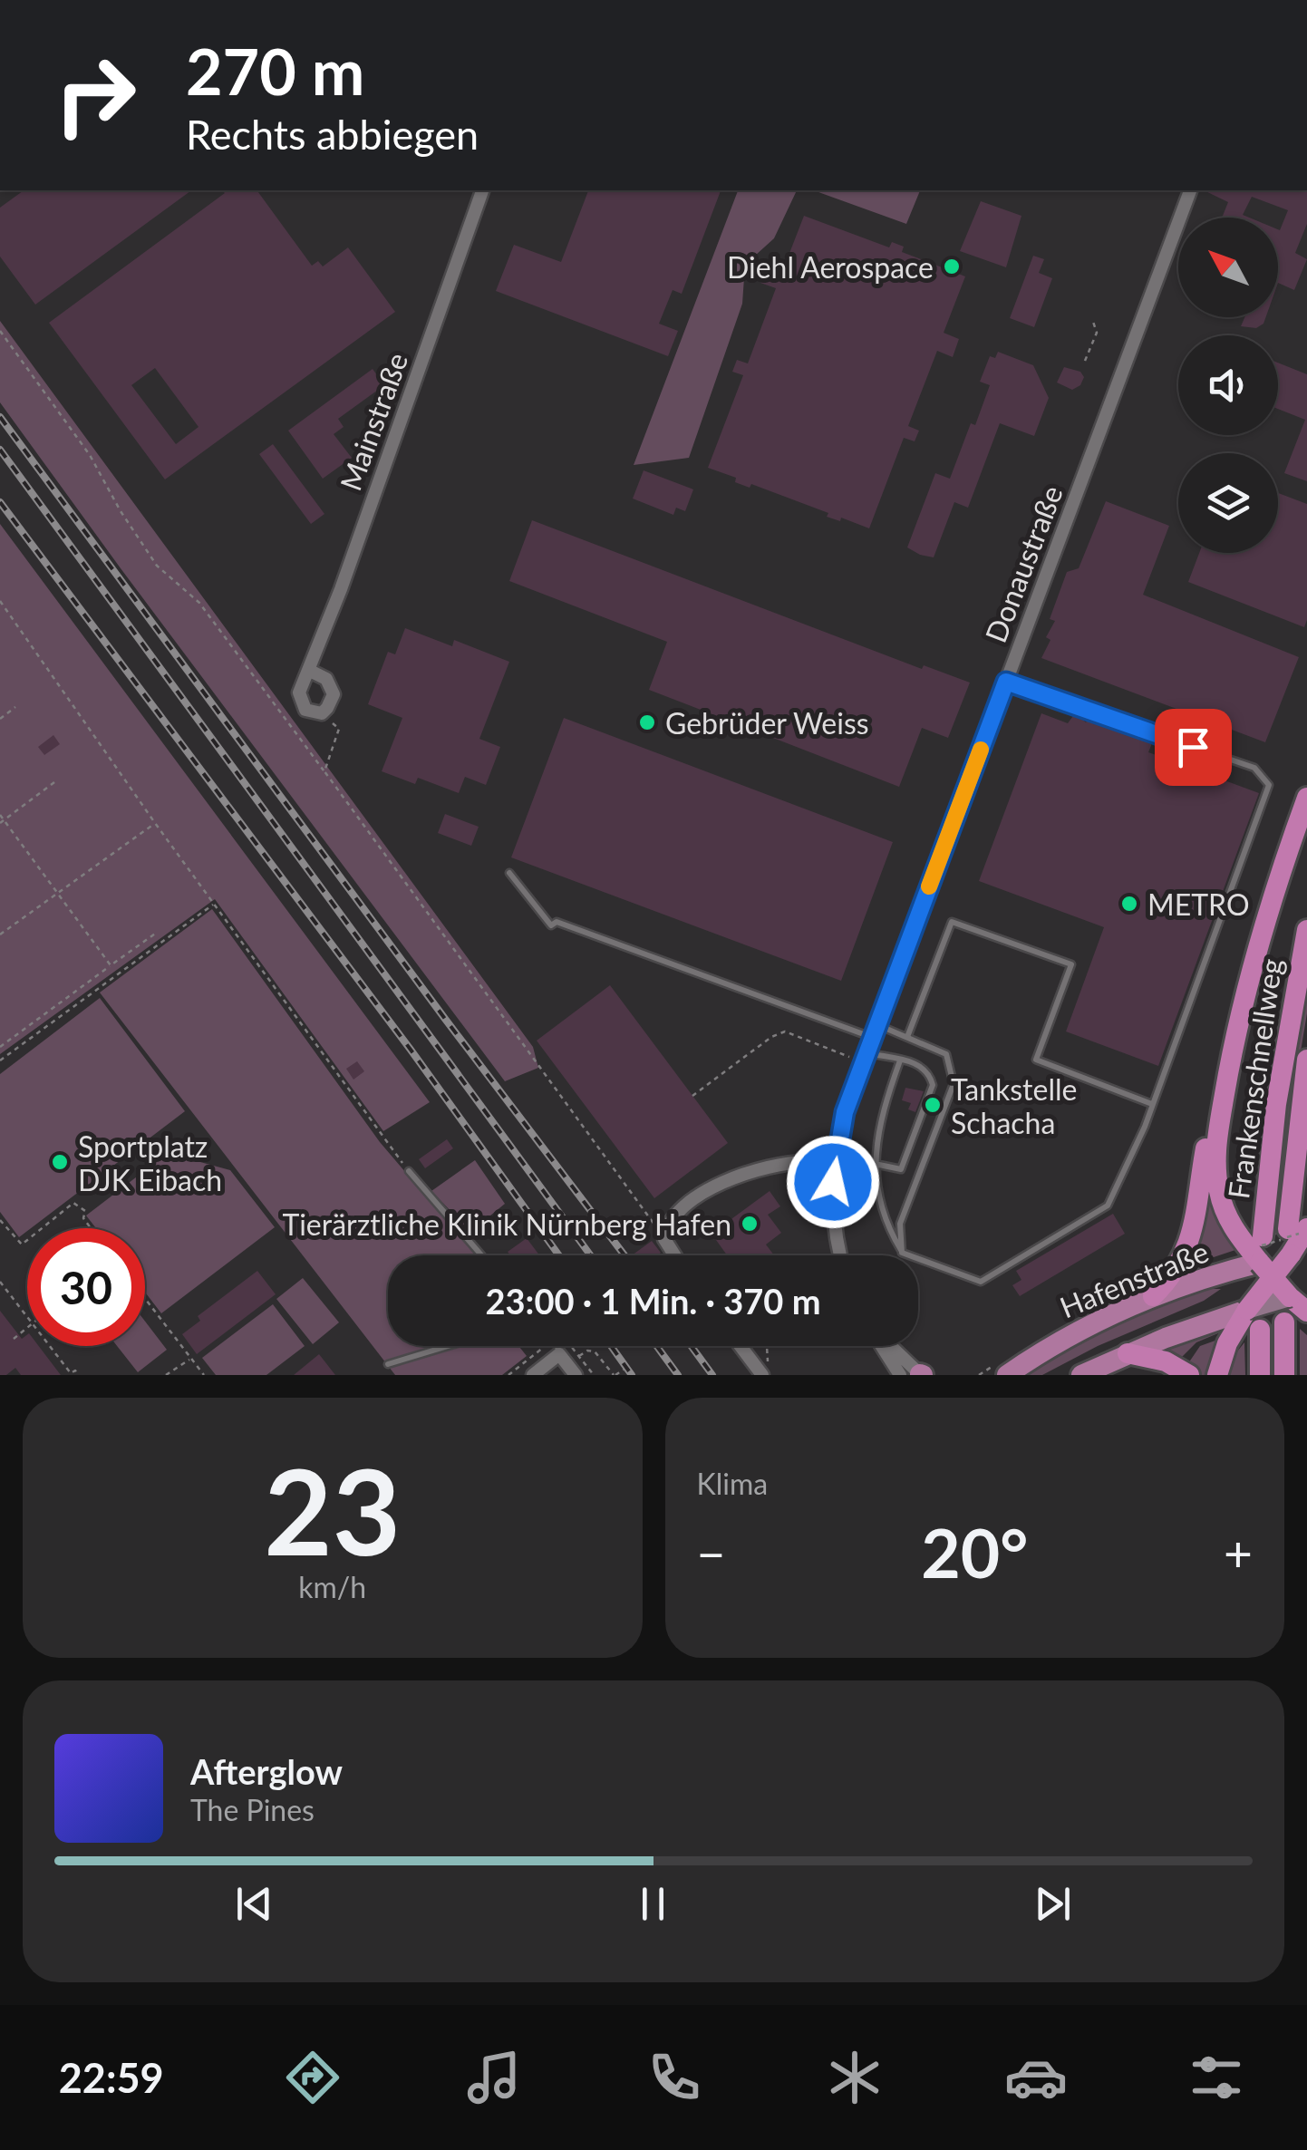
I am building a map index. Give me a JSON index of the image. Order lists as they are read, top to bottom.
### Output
{
  "streets": {
    "highway": ["Frankenschnellweg"],
    "main road": ["Hafenstraße"],
    "street": ["Mainstraße", "Donaustraße"]
  },
  "crossings": [
    ["Frankenschnellweg", "Hafenstraße"]
  ],
  "places": [
    "Diehl Aerospace",
    "Gebrüder Weiss",
    "METRO",
    "Tankstelle Schacha",
    "Sportplatz DJK Eibach",
    "Tierärztliche Klinik Nürnberg Hafen"
  ],
  "north": "top left",
  "page": {
    "turn": ["270 m", "Rechts abbiegen"],
    "limit": "30",
    "trip": "23:00 · 1 Min. · 370 m",
    "tile": [
      ["23", "km/h"],
      "Klima"
    ],
    "heat": ["−", "20°", "+"],
    "song": ["Afterglow", "The Pines"],
    "tabs": "22:59"
  }
}
